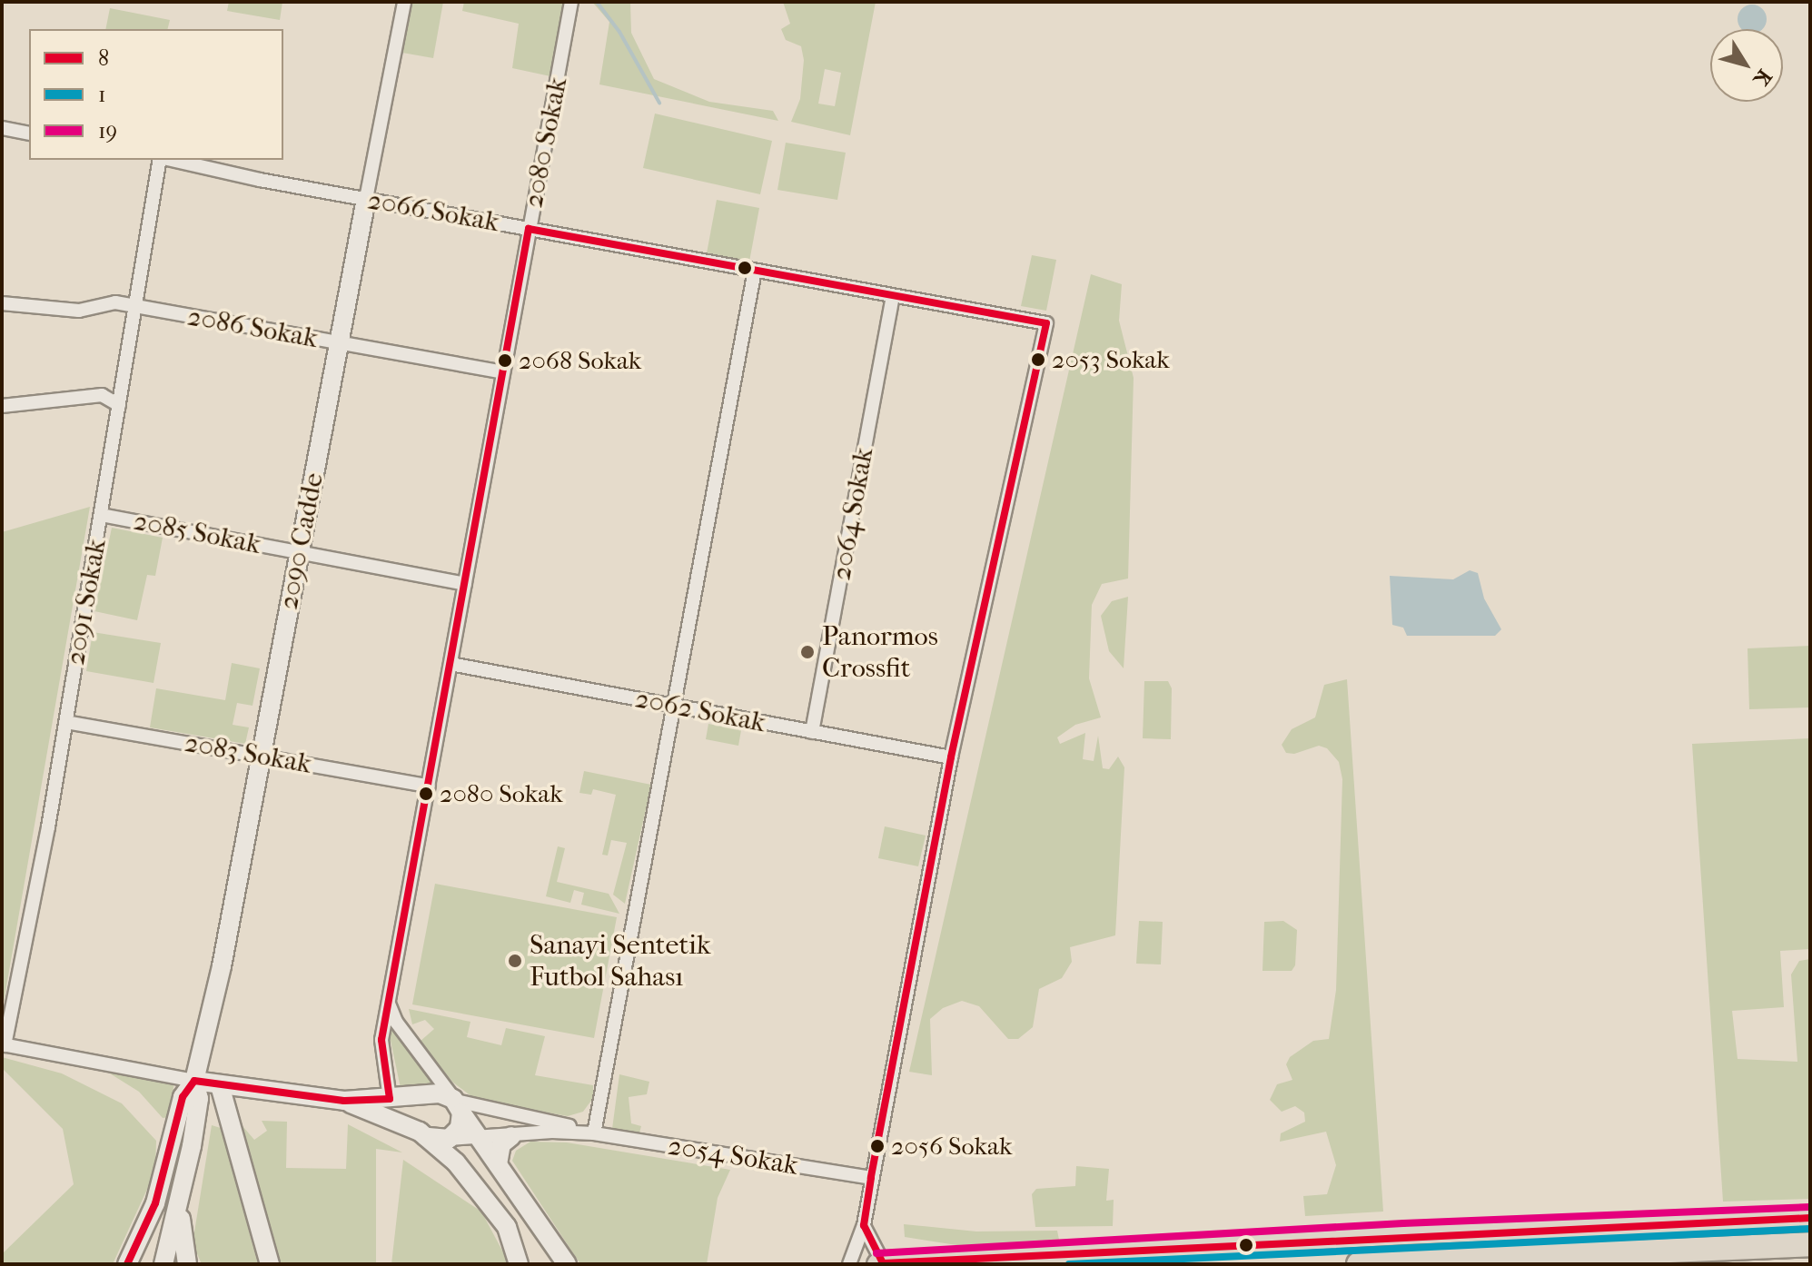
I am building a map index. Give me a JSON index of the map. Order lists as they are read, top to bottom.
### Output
{
  "streets": {
    "street": [
      "2080 Sokak",
      "2066 Sokak",
      "2086 Sokak",
      "2064 Sokak",
      "2085 Sokak",
      "2090 Cadde",
      "2091 Sokak",
      "2062 Sokak",
      "2083 Sokak",
      "2054 Sokak"
    ]
  },
  "crossings": [
    ["2080 Sokak", "2066 Sokak"],
    ["2080 Sokak", "2086 Sokak"],
    ["2080 Sokak", "2085 Sokak"],
    ["2080 Sokak", "2062 Sokak"],
    ["2080 Sokak", "2083 Sokak"],
    ["2080 Sokak", "2054 Sokak"],
    ["2066 Sokak", "2064 Sokak"],
    ["2066 Sokak", "2090 Cadde"],
    ["2066 Sokak", "2062 Sokak"],
    ["2086 Sokak", "2090 Cadde"],
    ["2086 Sokak", "2091 Sokak"],
    ["2064 Sokak", "2062 Sokak"],
    ["2085 Sokak", "2090 Cadde"],
    ["2085 Sokak", "2091 Sokak"],
    ["2090 Cadde", "2083 Sokak"],
    ["2090 Cadde", "2054 Sokak"],
    ["2091 Sokak", "2083 Sokak"],
    ["2091 Sokak", "2054 Sokak"]
  ],
  "places": [
    "2053 Sokak",
    "2068 Sokak",
    "Panormos Crossfit",
    "2080 Sokak",
    "Sanayi Sentetik Futbol Sahası",
    "2056 Sokak"
  ],
  "lines": ["transit line 8", "transit line 19", "transit line 1"],
  "legend": ["8", "1", "19"],
  "north": "bottom right"
}
